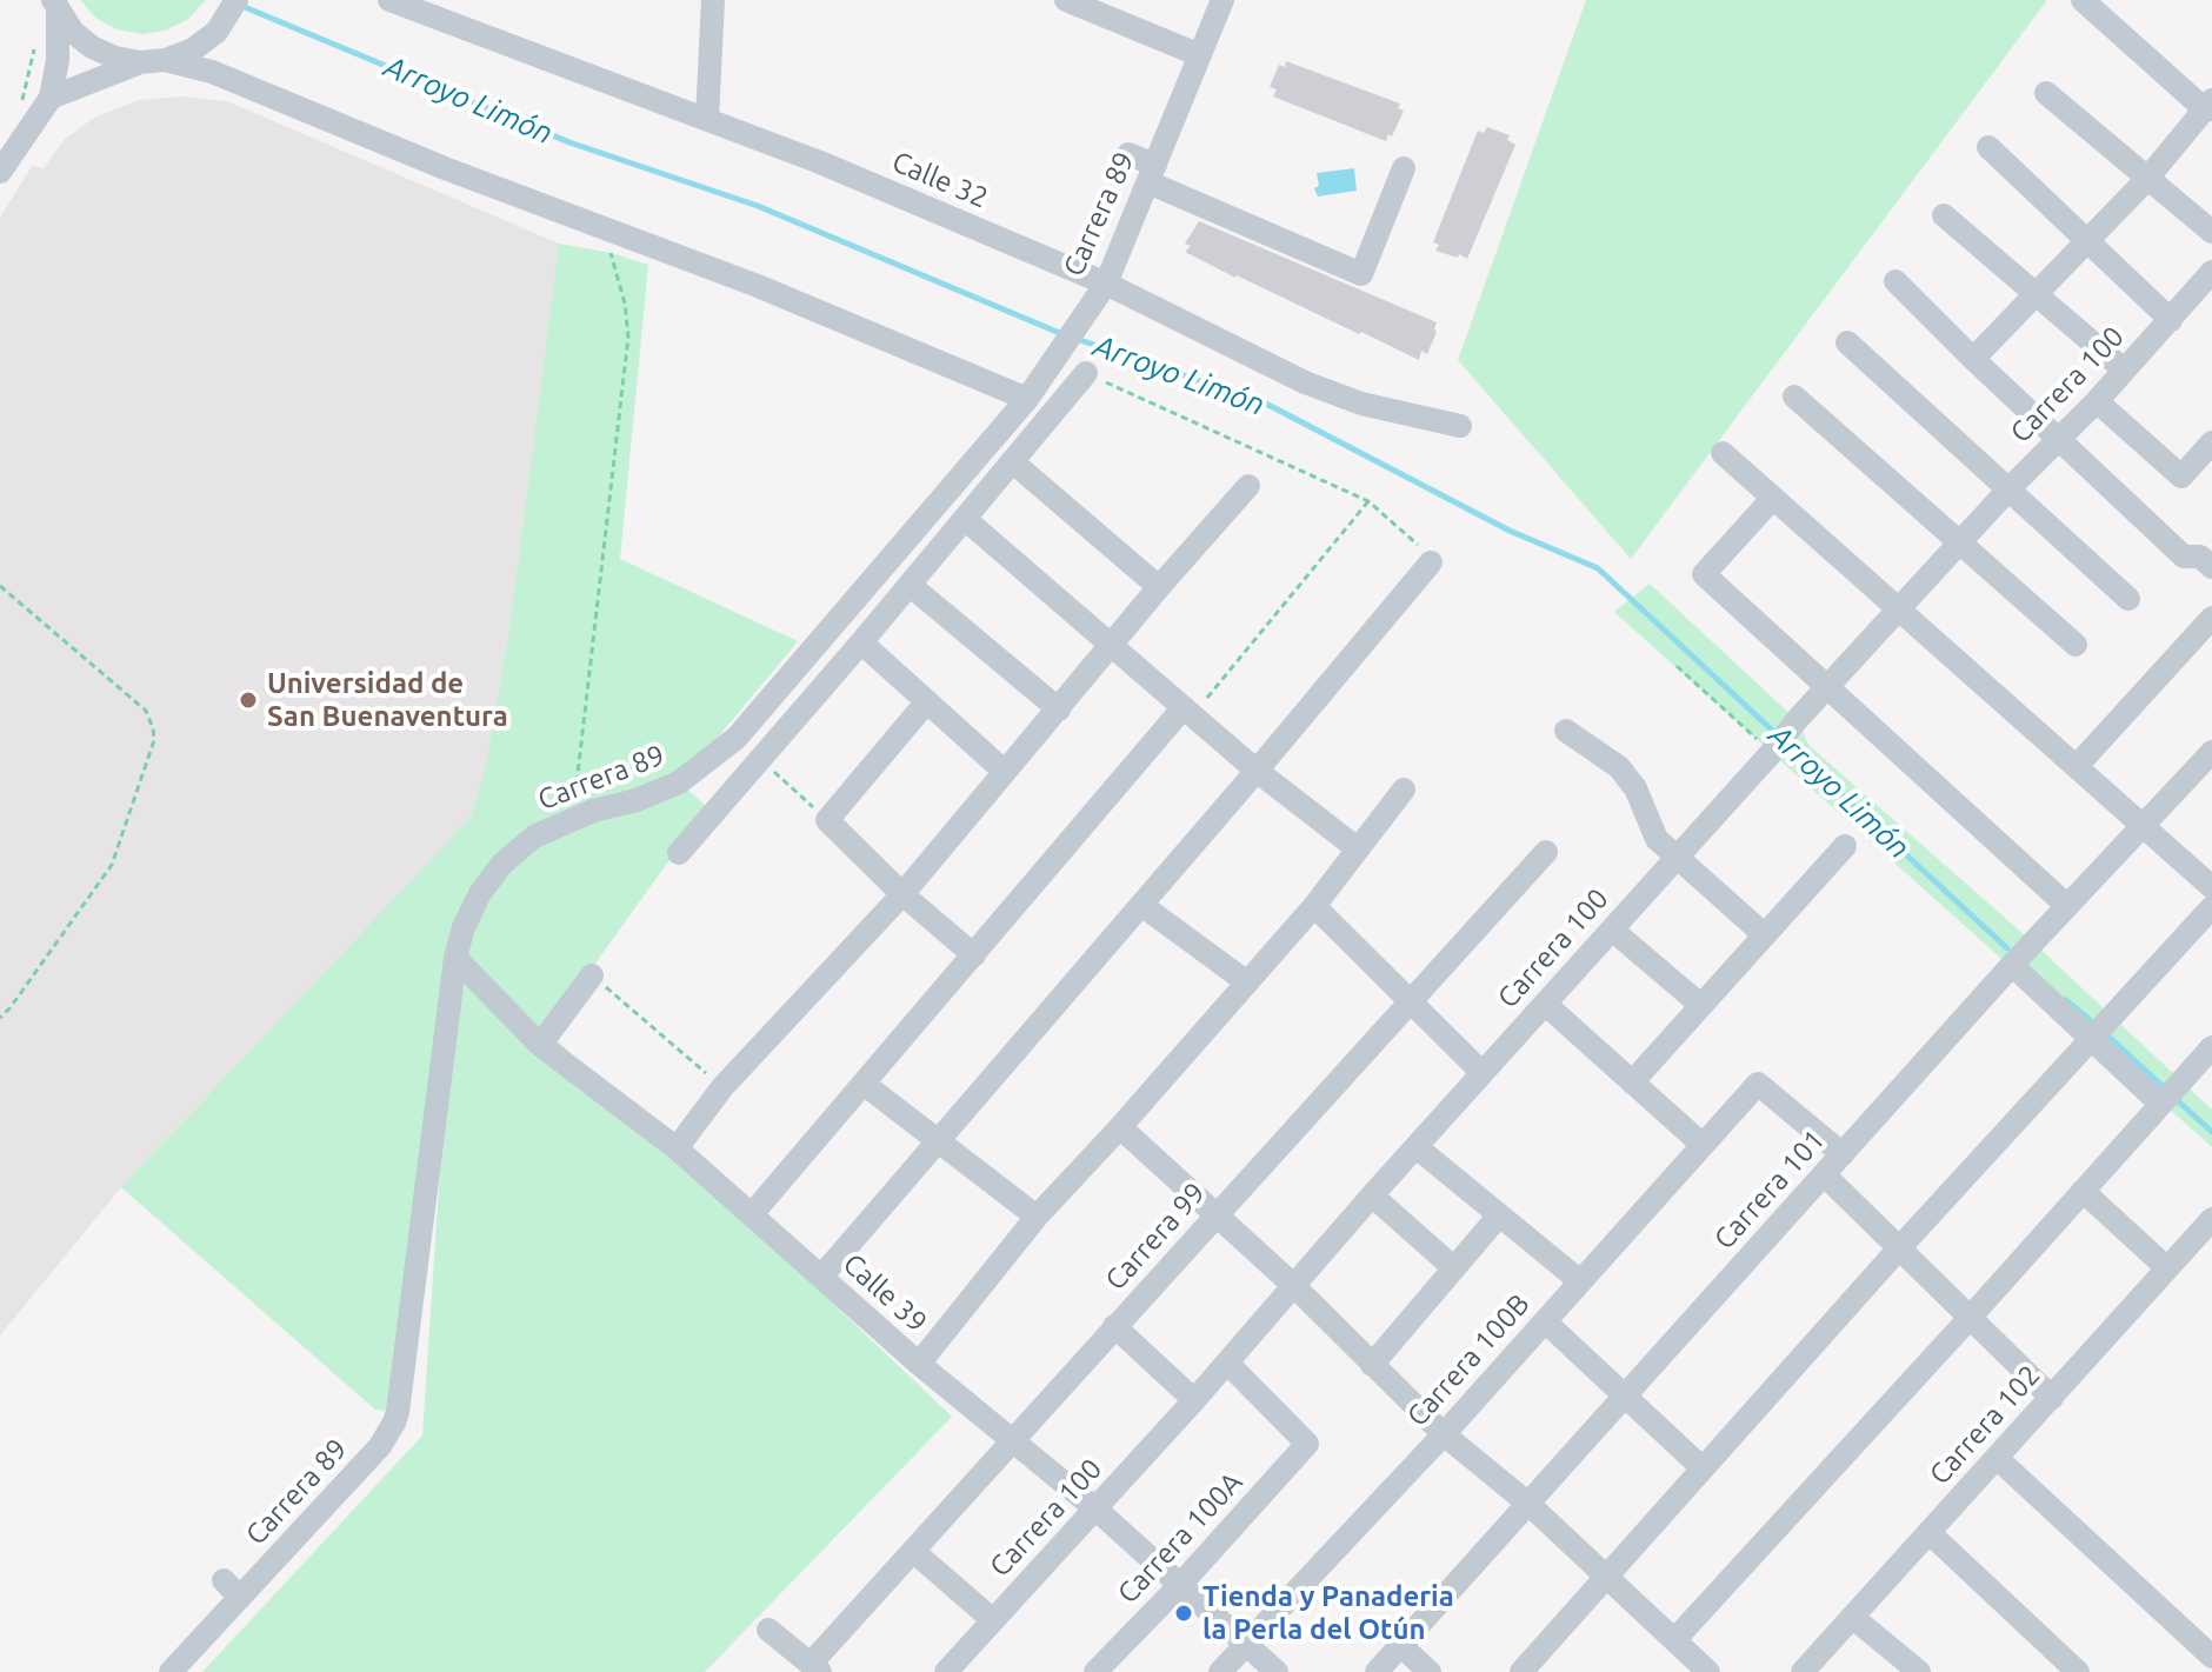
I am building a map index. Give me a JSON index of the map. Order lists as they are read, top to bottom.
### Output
{
  "streets": {
    "street": [
      "Calle 32",
      "Carrera 89",
      "Carrera 100",
      "Carrera 101",
      "Carrera 99",
      "Calle 39",
      "Carrera 100B",
      "Carrera 102",
      "Carrera 100A"
    ]
  },
  "crossings": [
    ["Calle 32", "Carrera 89"],
    ["Carrera 89", "Calle 39"],
    ["Carrera 100", "Calle 39"],
    ["Carrera 100", "Carrera 100A"],
    ["Carrera 101", "Carrera 100B"],
    ["Carrera 99", "Calle 39"],
    ["Calle 39", "Carrera 100B"],
    ["Calle 39", "Carrera 100A"]
  ],
  "water": ["Arroyo Limón"],
  "places": ["Universidad de San Buenaventura", "Tienda y Panaderia la Perla del Otún"]
}
